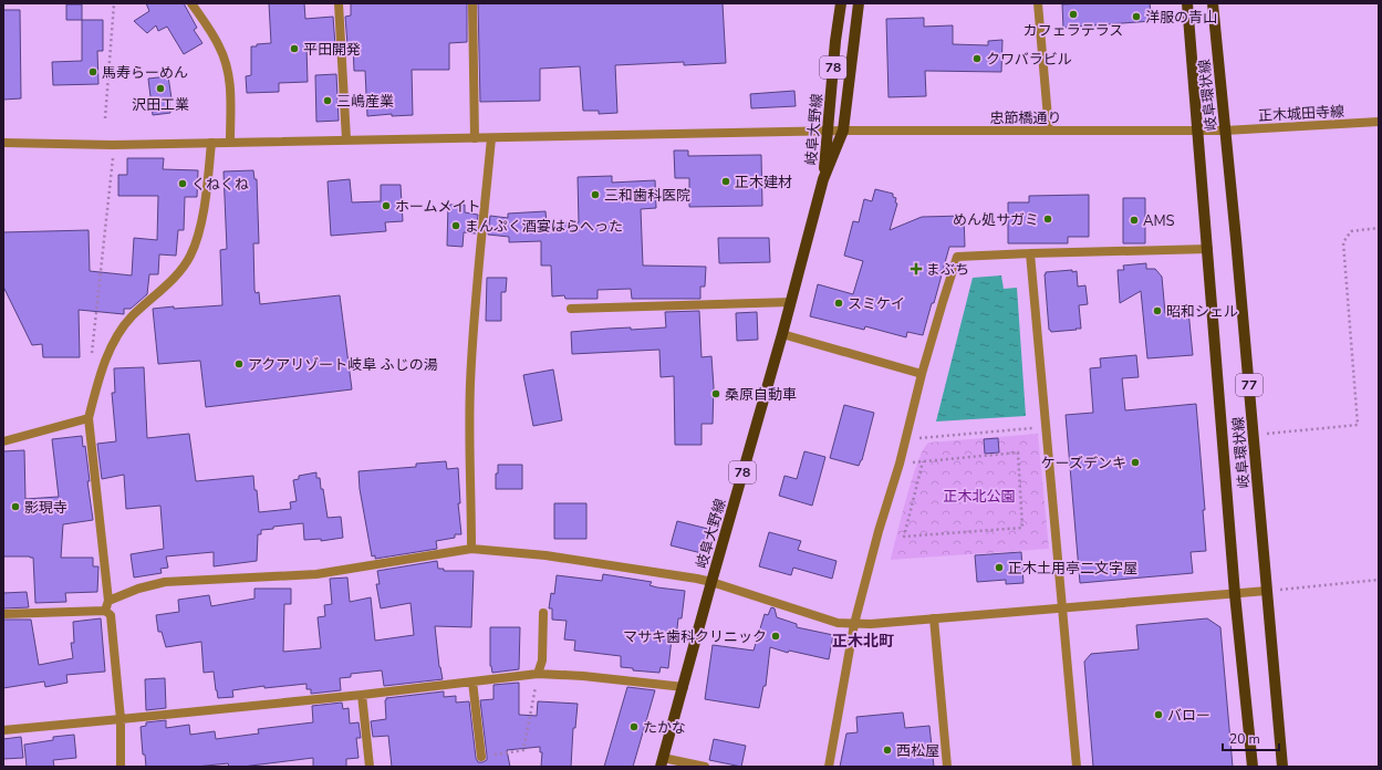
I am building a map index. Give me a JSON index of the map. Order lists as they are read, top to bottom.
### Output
{
  "streets": {
    "main road": [
      "78",
      "岐阜環状線",
      "岐阜大野線",
      "77"
    ],
    "street": ["正木城田寺線", "忠節橋通り"]
  },
  "crossings": [
    ["岐阜環状線", "正木城田寺線"],
    ["岐阜環状線", "忠節橋通り"],
    ["正木城田寺線", "忠節橋通り"],
    ["忠節橋通り", "岐阜大野線"]
  ],
  "districts": ["正木北町"],
  "parks": ["正木北公園"],
  "places": {
    "other": [
      "カフェラテラス",
      "洋服の青山",
      "平田開発",
      "クワバラビル",
      "馬寿らーめん",
      "沢田工業",
      "三嶋産業",
      "正木建材",
      "くねくね",
      "三和歯科医院",
      "ホームメイト",
      "めん処サガミ",
      "AMS",
      "まんぷく酒宴はらへった",
      "スミケイ",
      "昭和シェル",
      "アクアリゾート岐阜 ふじの湯",
      "桑原自動車",
      "ケーズデンキ",
      "影現寺",
      "正木土用亭二文字屋",
      "マサキ歯科クリニック",
      "バロー",
      "たかな",
      "西松屋"
    ],
    "health": ["まぶち"]
  },
  "scale_bar": "20 m"
}
